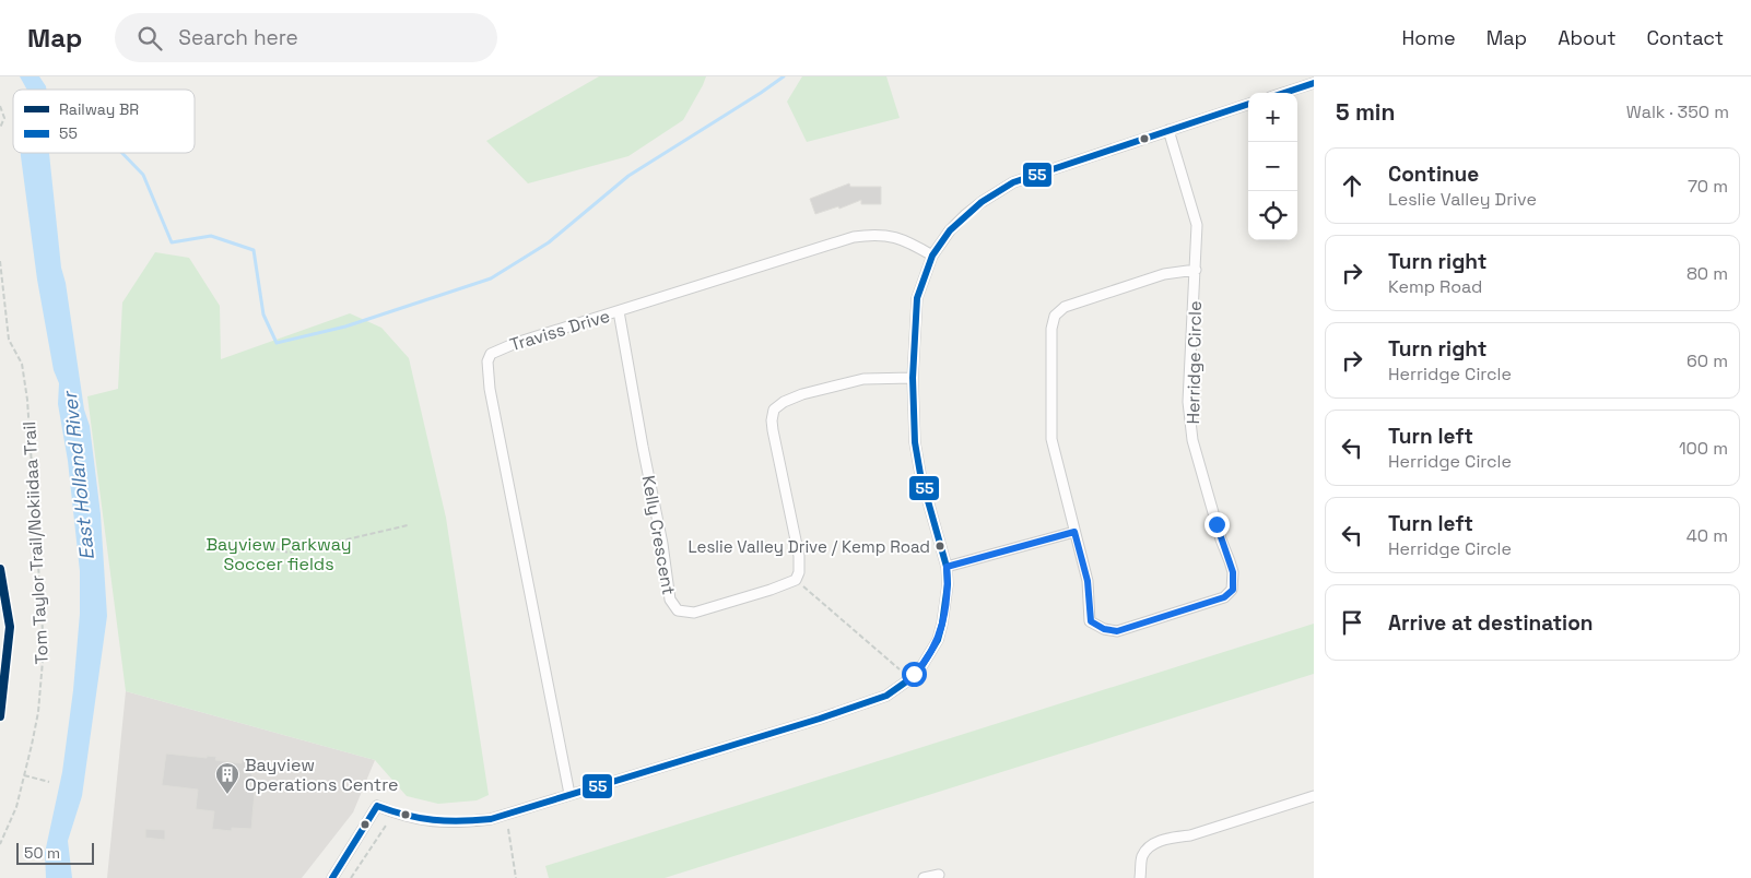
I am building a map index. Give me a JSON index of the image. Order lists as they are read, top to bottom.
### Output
{
  "streets": {
    "street": ["Traviss Drive", "Herridge Circle", "Kelly Crescent"],
    "path": ["Tom Taylor Trail/Nokiidaa Trail"]
  },
  "crossings": [
    ["Traviss Drive", "Kelly Crescent"]
  ],
  "water": ["East Holland River"],
  "parks": ["Bayview Parkway Soccer fields"],
  "places": {
    "other": ["Leslie Valley Drive / Kemp Road"],
    "building": ["Bayview Operations Centre"]
  },
  "lines": ["transit line 55", "rail line BR"],
  "legend": ["Railway BR", "55"],
  "scale_bar": "50 m",
  "page": {
    "header": "Map",
    "search": "Search here",
    "nav": [
      "Home",
      "Map",
      "About",
      "Contact"
    ],
    "heading": ["5 min", "Walk · 350 m"],
    "map_buttons": ["+", "−"],
    "list": [
      ["Continue", "Leslie Valley Drive", "70 m"],
      ["Turn right", "Kemp Road", "80 m"],
      ["Turn right", "Herridge Circle", "60 m"],
      ["Turn left", "Herridge Circle", "100 m"],
      ["Turn left", "Herridge Circle", "40 m"],
      "Arrive at destination"
    ],
    "scale": "50 m"
  }
}
